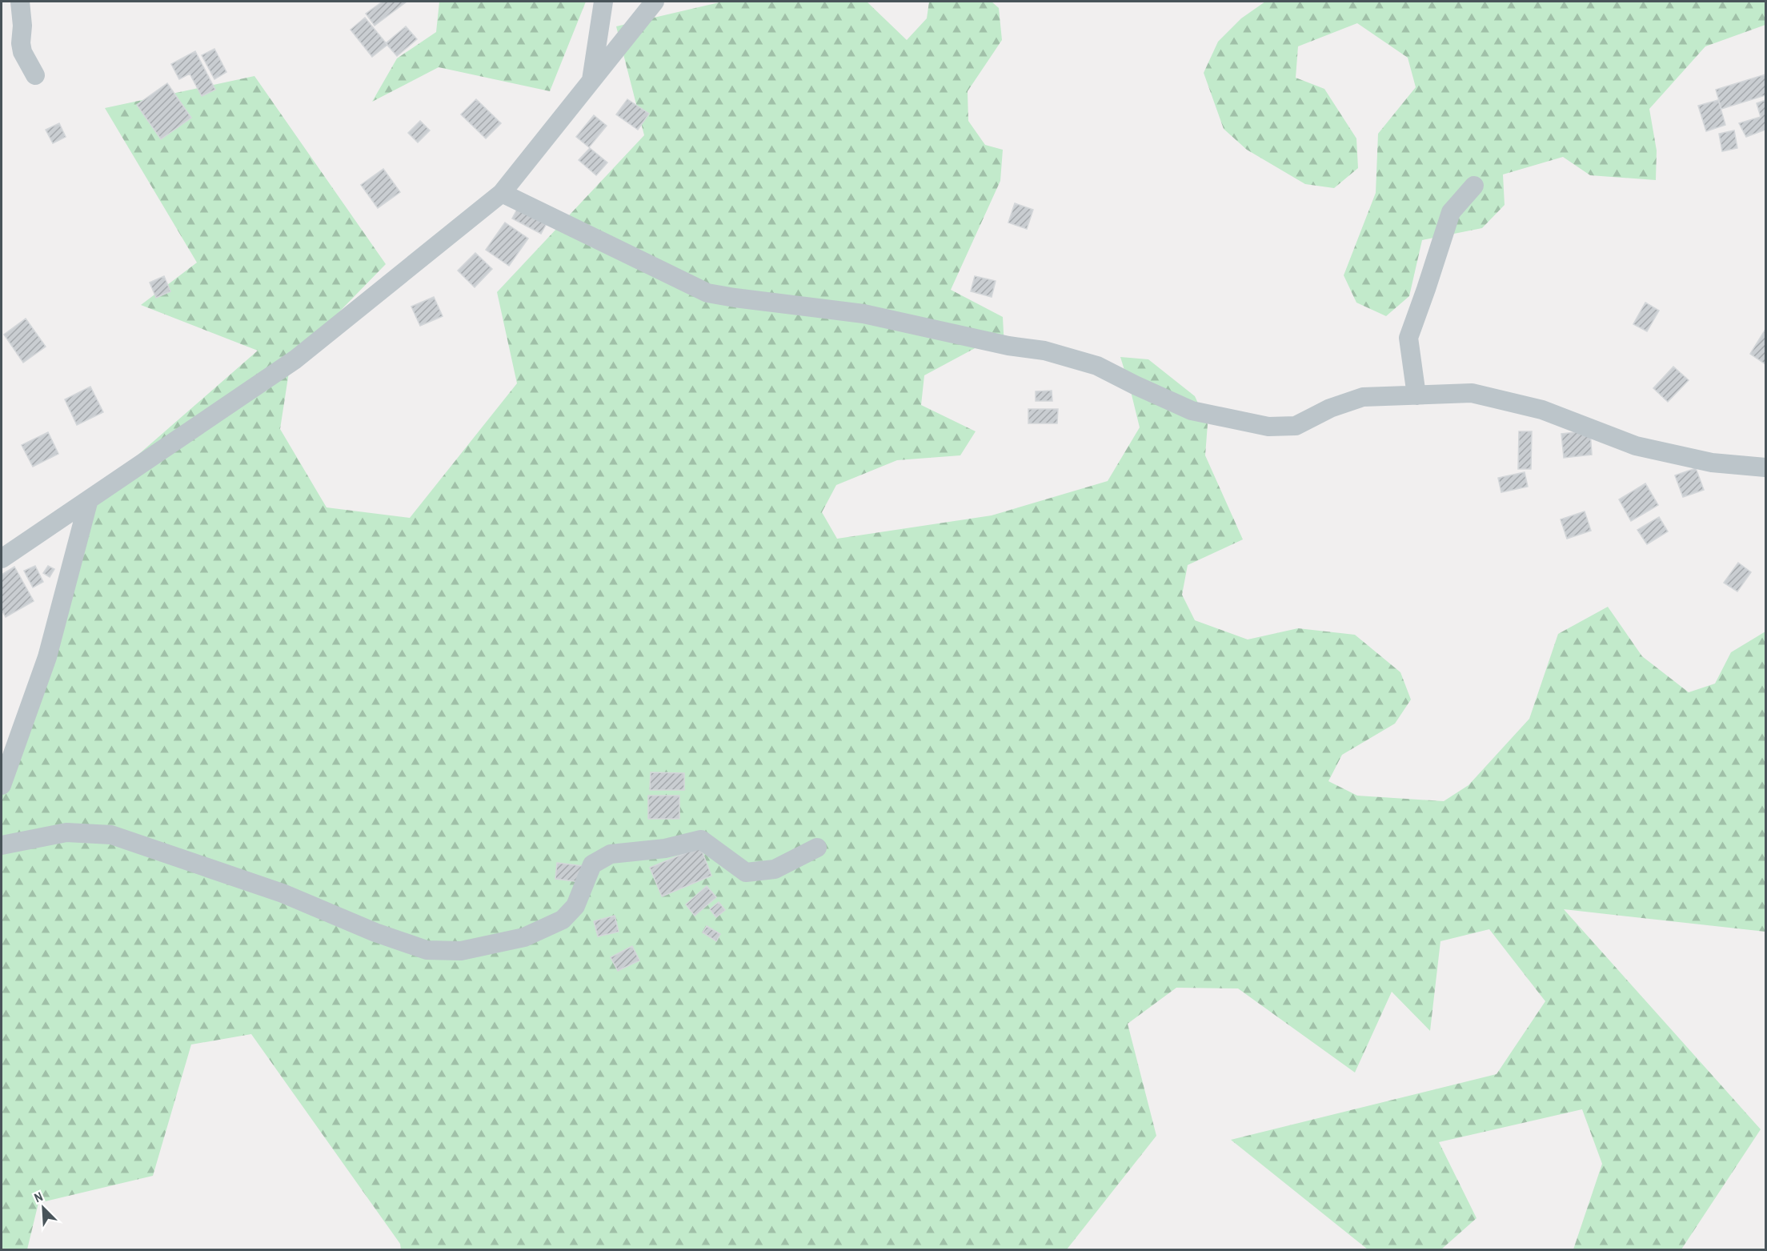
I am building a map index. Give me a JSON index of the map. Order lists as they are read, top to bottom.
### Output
{
  "north": "top left"
}
